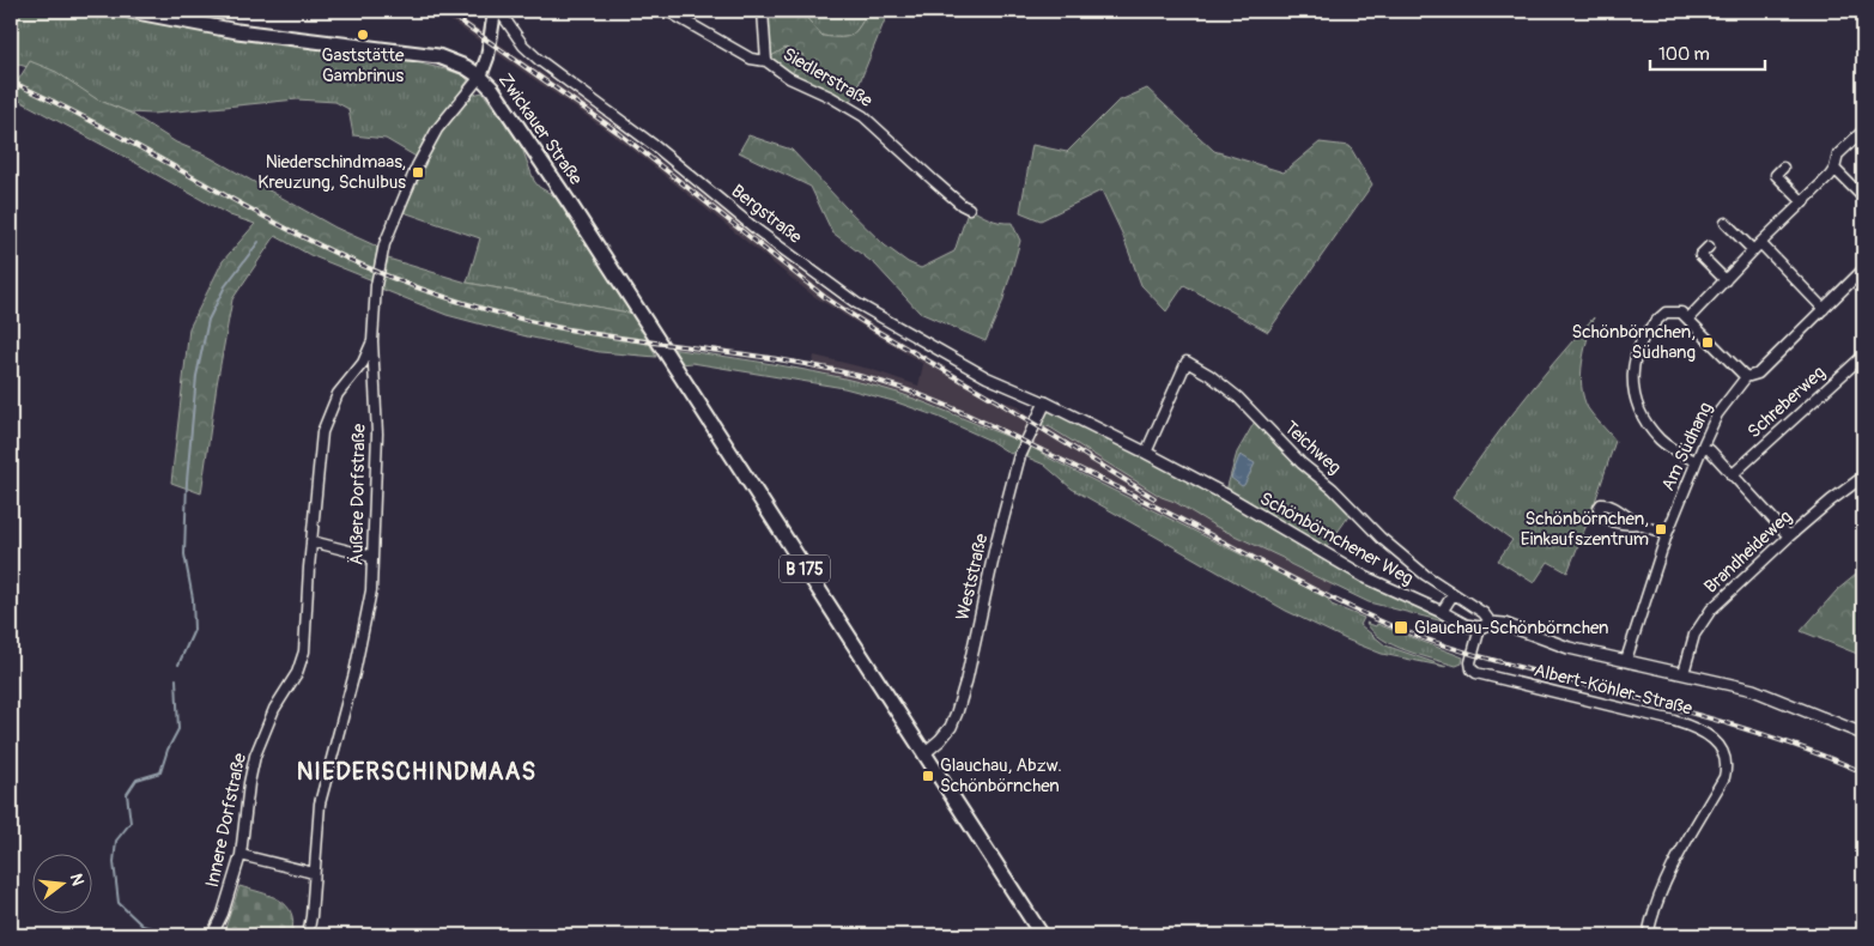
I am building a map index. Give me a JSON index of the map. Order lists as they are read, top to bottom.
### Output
{
  "streets": {
    "main road": ["Zwickauer Straße", "B 175"],
    "street": [
      "Siedlerstraße",
      "Bergstraße",
      "Schreberweg",
      "Am Südhang",
      "Teichweg",
      "Äußere Dorfstraße",
      "Schönbörnchener Weg",
      "Brandheideweg",
      "Weststraße",
      "Albert-Köhler-Straße",
      "Innere Dorfstraße"
    ]
  },
  "crossings": [
    ["Zwickauer Straße", "Äußere Dorfstraße"],
    ["Zwickauer Straße", "B 175"],
    ["Zwickauer Straße", "Weststraße"],
    ["Bergstraße", "Schönbörnchener Weg"],
    ["Bergstraße", "Weststraße"],
    ["Am Südhang", "Schönbörnchener Weg"],
    ["Teichweg", "Schönbörnchener Weg"],
    ["Teichweg", "Albert-Köhler-Straße"],
    ["Äußere Dorfstraße", "Innere Dorfstraße"],
    ["Schönbörnchener Weg", "Brandheideweg"],
    ["Schönbörnchener Weg", "Weststraße"],
    ["Schönbörnchener Weg", "Albert-Köhler-Straße"],
    ["B 175", "Weststraße"]
  ],
  "districts": ["NIEDERSCHINDMAAS"],
  "places": {
    "other": ["Gaststätte Gambrinus"],
    "transit": [
      "Niederschindmaas, Kreuzung, Schulbus",
      "Schönbörnchen, Südhang",
      "Schönbörnchen, Einkaufszentrum",
      "Glauchau-Schönbörnchen",
      "Glauchau, Abzw. Schönbörnchen"
    ]
  },
  "scale_bar": "100 m",
  "north": "right"
}
